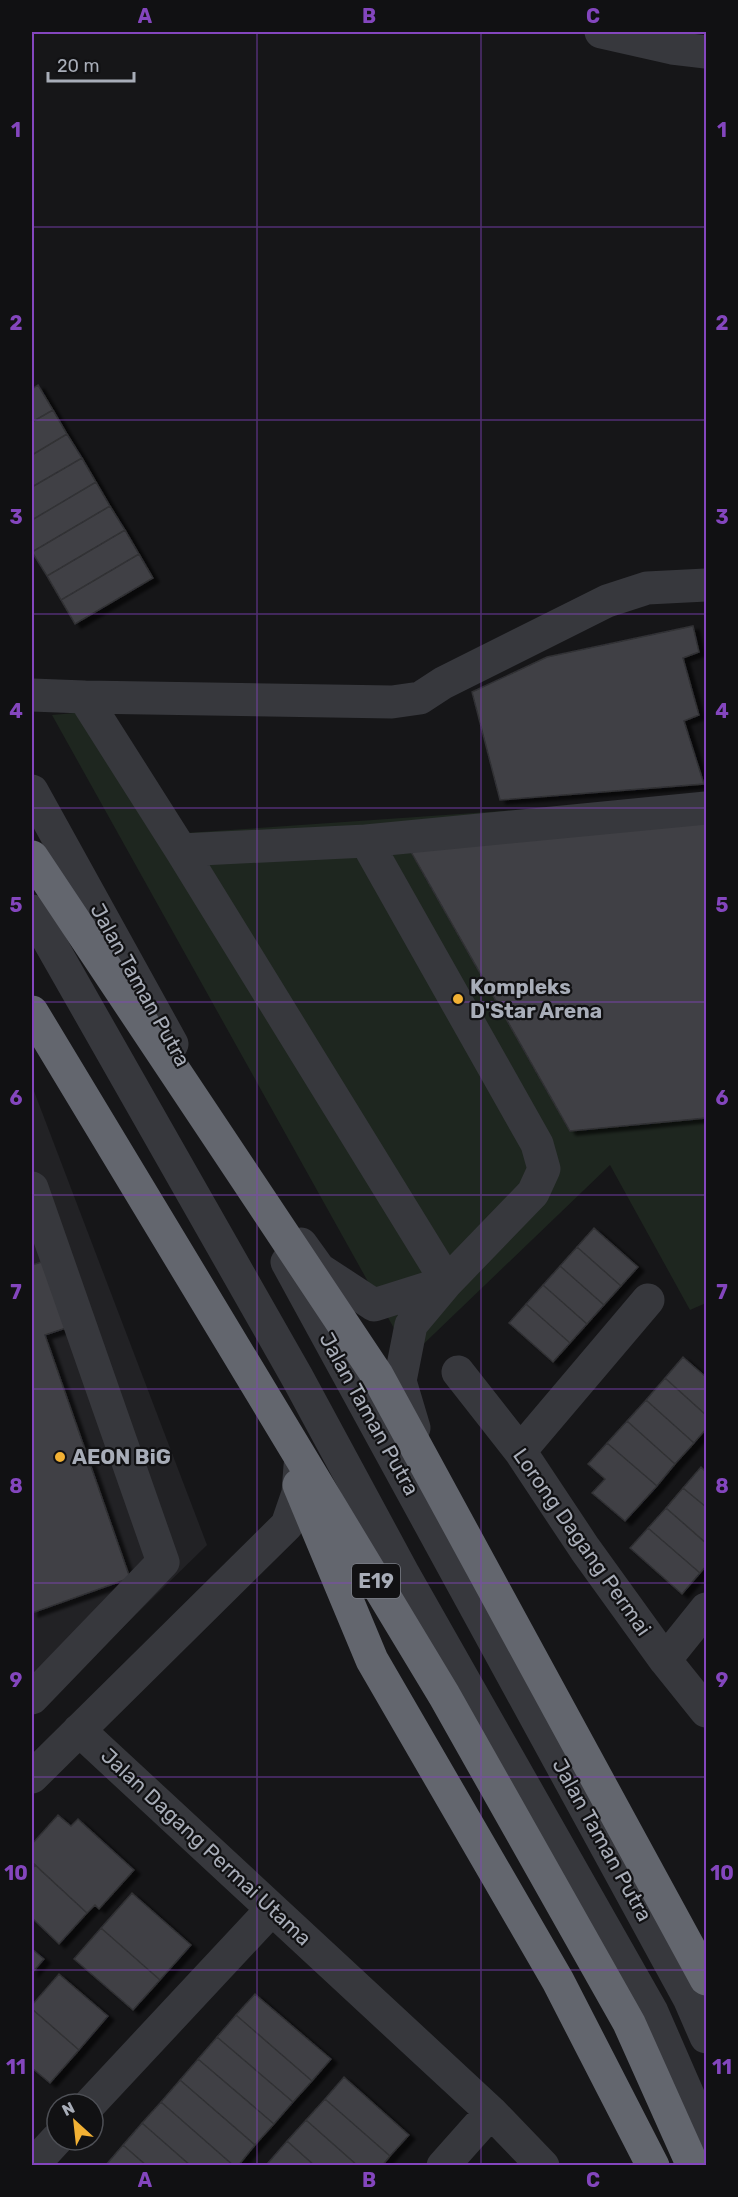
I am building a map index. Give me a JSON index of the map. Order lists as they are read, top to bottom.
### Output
{
  "streets": {
    "highway": ["E19"],
    "street": ["Jalan Taman Putra", "Lorong Dagang Permai", "Jalan Dagang Permai Utama"]
  },
  "places": ["Kompleks D'Star Arena", "AEON BiG"],
  "scale_bar": "20 m",
  "north": "top left",
  "grid": {
    "columns": ["A", "B", "C"],
    "rows": [
      "1",
      "2",
      "3",
      "4",
      "5",
      "6",
      "7",
      "8",
      "9",
      "10",
      "11"
    ]
  }
}
